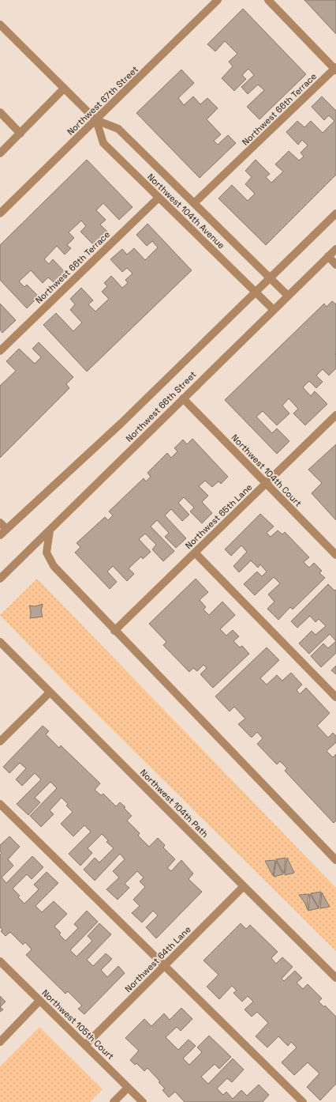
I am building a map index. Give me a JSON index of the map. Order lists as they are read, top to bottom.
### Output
{
  "streets": {
    "street": [
      "Northwest 67th Street",
      "Northwest 66th Terrace",
      "Northwest 104th Avenue",
      "Northwest 66th Street",
      "Northwest 104th Court",
      "Northwest 65th Lane",
      "Northwest 104th Path",
      "Northwest 64th Lane",
      "Northwest 105th Court"
    ]
  },
  "crossings": [
    ["Northwest 67th Street", "Northwest 104th Avenue"],
    ["Northwest 66th Terrace", "Northwest 104th Avenue"],
    ["Northwest 104th Avenue", "Northwest 66th Street"],
    ["Northwest 66th Street", "Northwest 104th Court"],
    ["Northwest 104th Court", "Northwest 65th Lane"],
    ["Northwest 104th Path", "Northwest 64th Lane"],
    ["Northwest 64th Lane", "Northwest 105th Court"]
  ]
}
